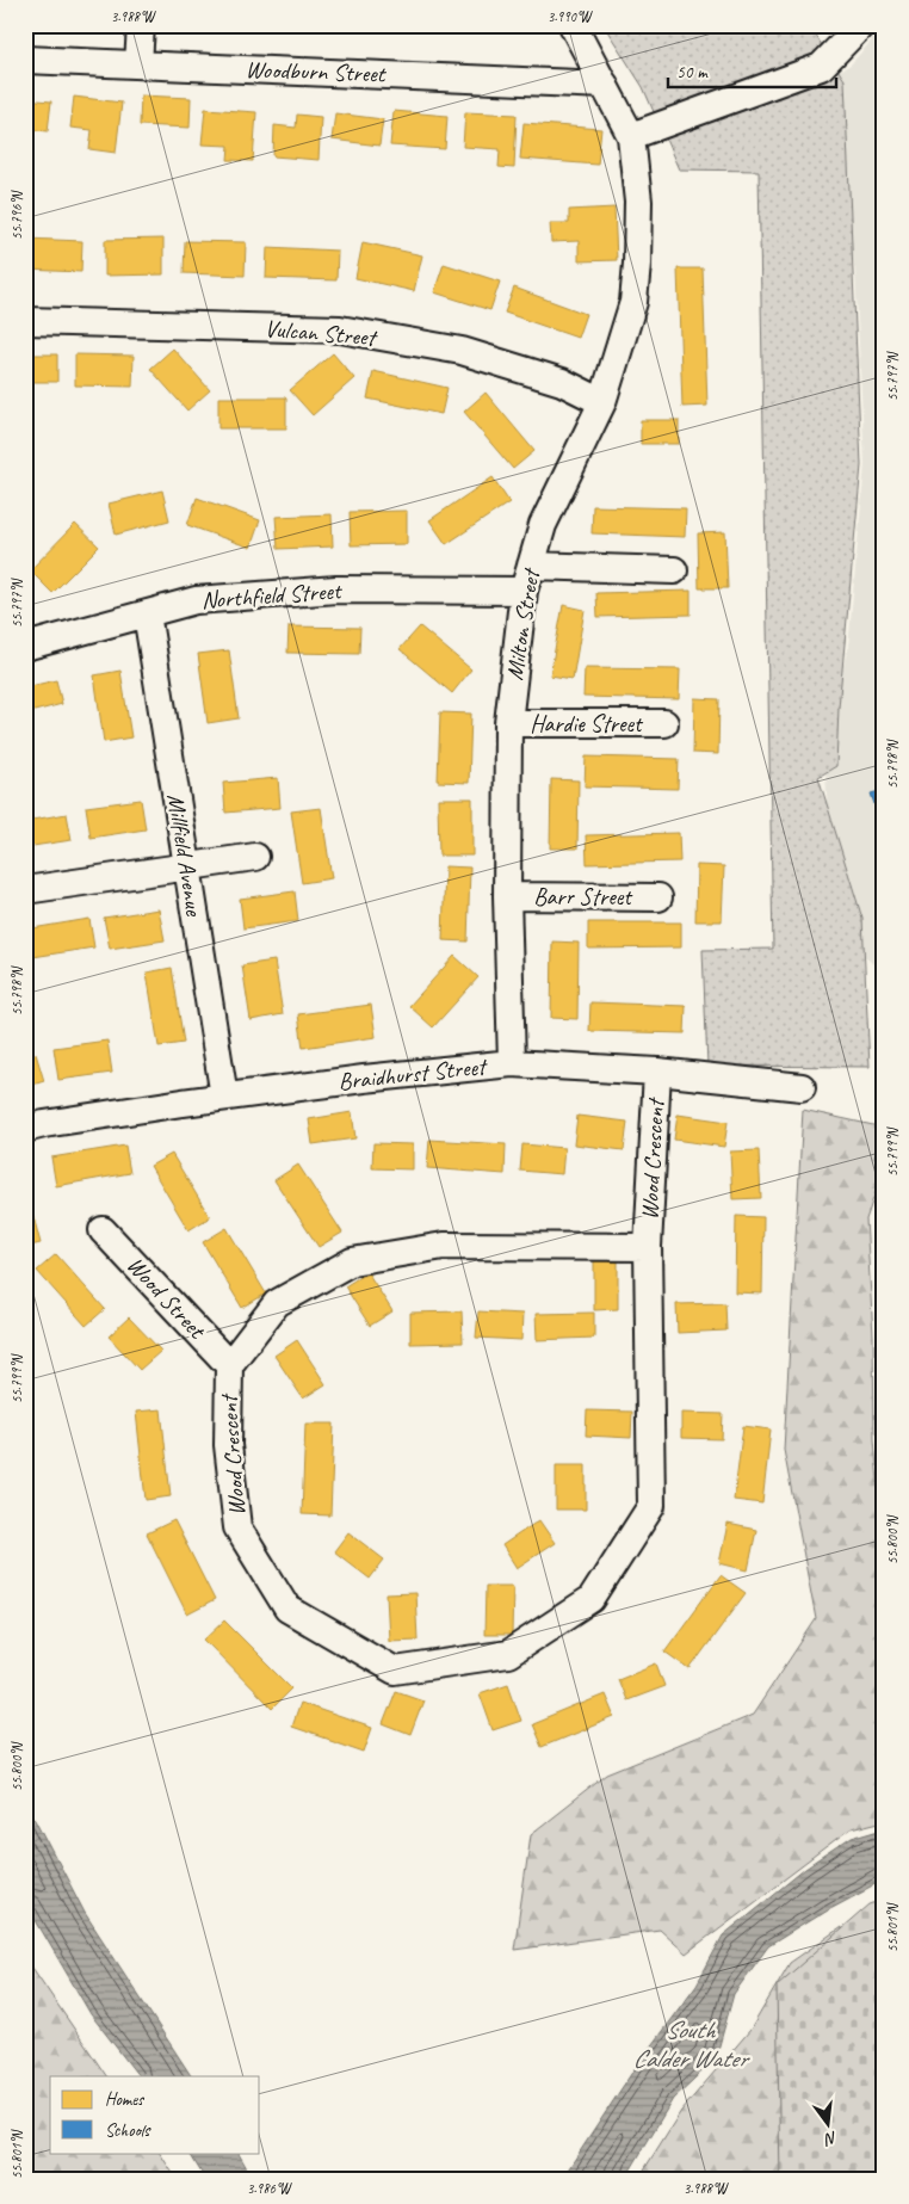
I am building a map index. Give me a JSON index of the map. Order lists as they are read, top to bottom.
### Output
{
  "streets": {
    "street": [
      "Woodburn Street",
      "Vulcan Street",
      "Northfield Street",
      "Milton Street",
      "Hardie Street",
      "Millfield Avenue",
      "Barr Street",
      "Braidhurst Street",
      "Wood Crescent",
      "Wood Street"
    ]
  },
  "crossings": [
    ["Woodburn Street", "Milton Street"],
    ["Vulcan Street", "Milton Street"],
    ["Northfield Street", "Milton Street"],
    ["Northfield Street", "Millfield Avenue"],
    ["Milton Street", "Hardie Street"],
    ["Milton Street", "Barr Street"],
    ["Milton Street", "Braidhurst Street"],
    ["Millfield Avenue", "Braidhurst Street"],
    ["Braidhurst Street", "Wood Crescent"],
    ["Wood Crescent", "Wood Street"]
  ],
  "water": ["South Calder Water"],
  "legend": ["Homes", "Schools"],
  "scale_bar": "50 m",
  "north": "bottom",
  "coordinates": [
    "3.988°W",
    "3.990°W",
    "55.796°N",
    "55.797°N",
    "55.798°N",
    "55.799°N",
    "55.800°N",
    "55.801°N",
    "3.986°W"
  ]
}
